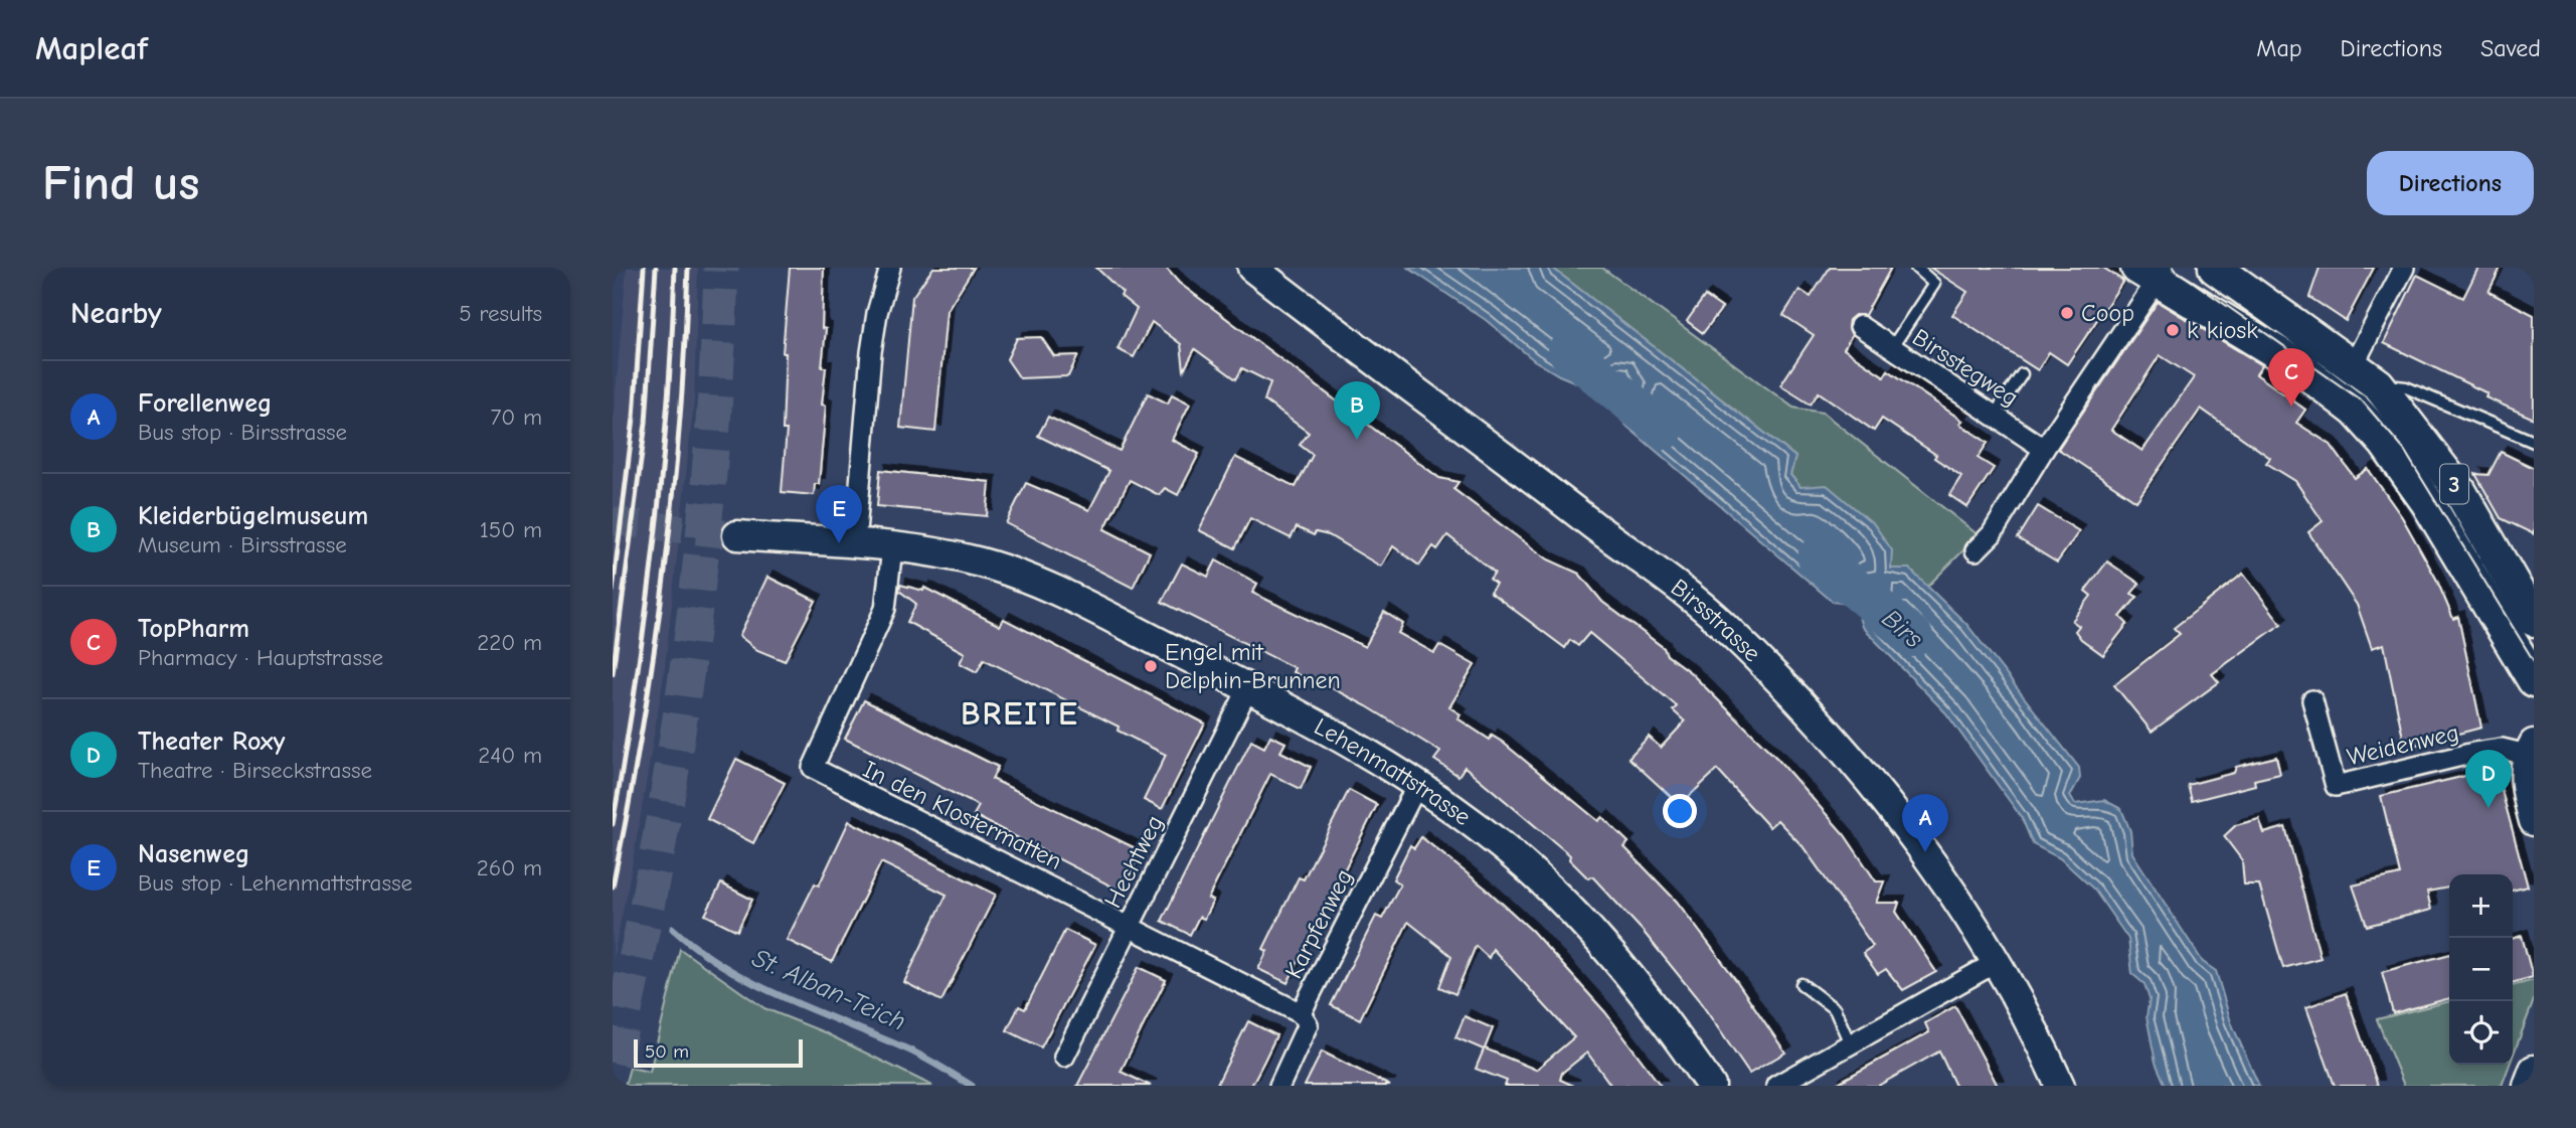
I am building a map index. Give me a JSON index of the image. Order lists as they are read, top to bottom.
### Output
{
  "streets": {
    "main road": ["3"],
    "street": [
      "Birsstegweg",
      "Birsstrasse",
      "Weidenweg",
      "Lehenmattstrasse",
      "In den Klostermatten",
      "Hechtweg",
      "Karpfenweg"
    ]
  },
  "crossings": [
    ["Lehenmattstrasse", "In den Klostermatten"],
    ["Lehenmattstrasse", "Hechtweg"],
    ["Lehenmattstrasse", "Karpfenweg"],
    ["In den Klostermatten", "Hechtweg"],
    ["In den Klostermatten", "Karpfenweg"]
  ],
  "districts": ["BREITE"],
  "water": ["Birs", "St. Alban-Teich"],
  "places": ["Coop", "k kiosk", "Engel mit Delphin-Brunnen"],
  "scale_bar": "50 m",
  "page": {
    "header": "Mapleaf",
    "nav": ["Map", "Directions", "Saved"],
    "buttons": "Directions",
    "title": "Find us",
    "heading": ["Nearby", "5 results"],
    "pins": [
      "C",
      "B",
      "E",
      "D",
      "A"
    ],
    "list": [
      {
        "mark": "A",
        "name": "Forellenweg",
        "note": "Bus stop · Birsstrasse",
        "value": "70 m"
      },
      {
        "mark": "B",
        "name": "Kleiderbügelmuseum",
        "note": "Museum · Birsstrasse",
        "value": "150 m"
      },
      {
        "mark": "C",
        "name": "TopPharm",
        "note": "Pharmacy · Hauptstrasse",
        "value": "220 m"
      },
      {
        "mark": "D",
        "name": "Theater Roxy",
        "note": "Theatre · Birseckstrasse",
        "value": "240 m"
      },
      {
        "mark": "E",
        "name": "Nasenweg",
        "note": "Bus stop · Lehenmattstrasse",
        "value": "260 m"
      }
    ],
    "map_buttons": ["+", "−"],
    "scale": "50 m"
  }
}
